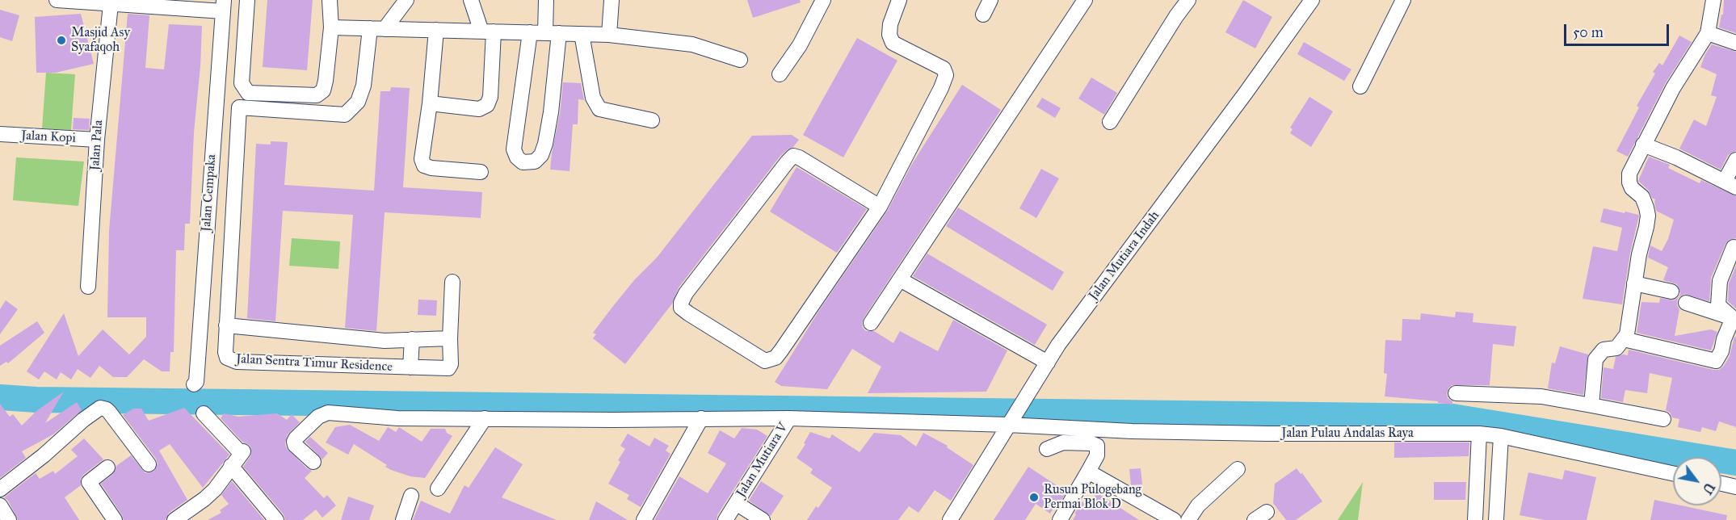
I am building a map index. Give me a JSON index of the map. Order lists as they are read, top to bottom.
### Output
{
  "streets": {
    "street": [
      "Jalan Kopi",
      "Jalan Pala",
      "Jalan Cempaka",
      "Jalan Mutiara Indah",
      "Jalan Sentra Timur Residence",
      "Jalan Pulau Andalas Raya",
      "Jalan Mutiara V"
    ]
  },
  "crossings": [
    ["Jalan Kopi", "Jalan Pala"],
    ["Jalan Mutiara Indah", "Jalan Pulau Andalas Raya"],
    ["Jalan Pulau Andalas Raya", "Jalan Mutiara V"]
  ],
  "places": ["Masjid Asy Syafaqoh", "Rusun Pulogebang Permai Blok D"],
  "scale_bar": "50 m",
  "north": "bottom right"
}
